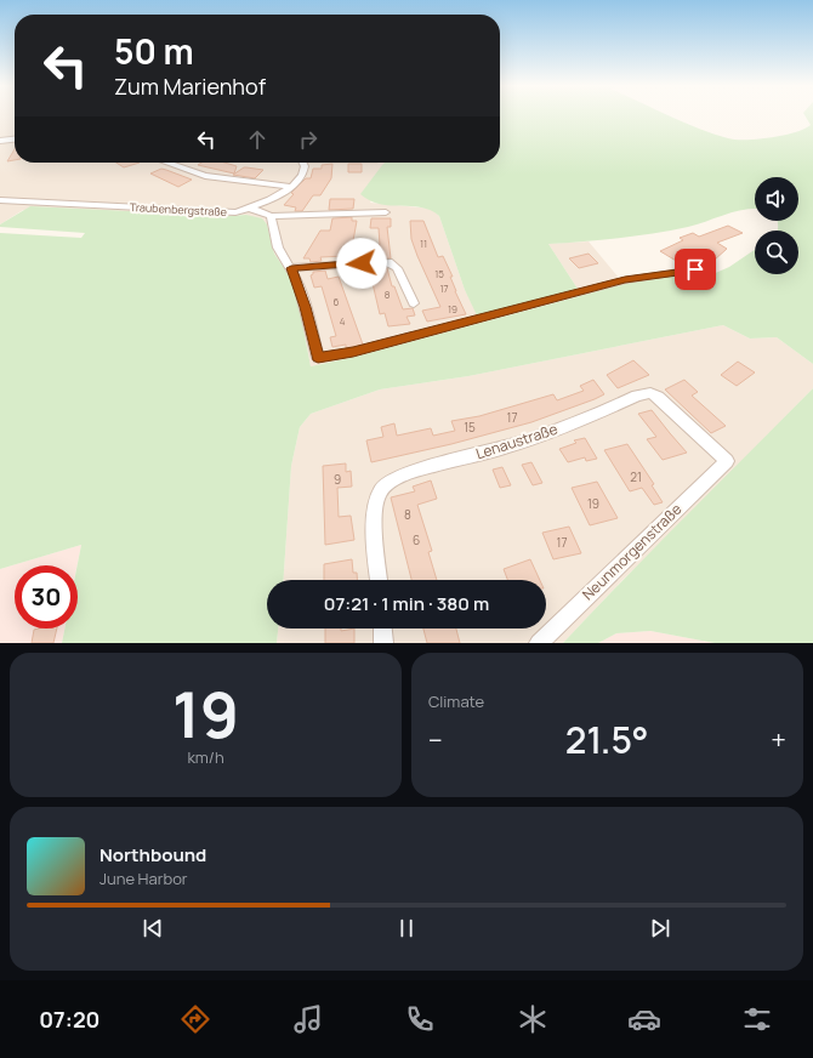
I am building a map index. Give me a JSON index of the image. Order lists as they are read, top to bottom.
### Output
{
  "streets": {
    "street": ["Traubenbergstraße", "Lenaustraße", "Neunmorgenstraße"]
  },
  "crossings": [
    ["Lenaustraße", "Neunmorgenstraße"]
  ],
  "house_numbers": [
    "11",
    "15",
    "17",
    "8",
    "6",
    "19",
    "4",
    "17",
    "15",
    "21",
    "9",
    "19",
    "8",
    "6",
    "17"
  ],
  "page": {
    "turn": ["50 m", "Zum Marienhof"],
    "limit": "30",
    "trip": "07:21 · 1 min · 380 m",
    "tile": [
      ["19", "km/h"],
      "Climate"
    ],
    "heat": ["−", "21.5°", "+"],
    "song": ["Northbound", "June Harbor"],
    "tabs": "07:20"
  }
}
